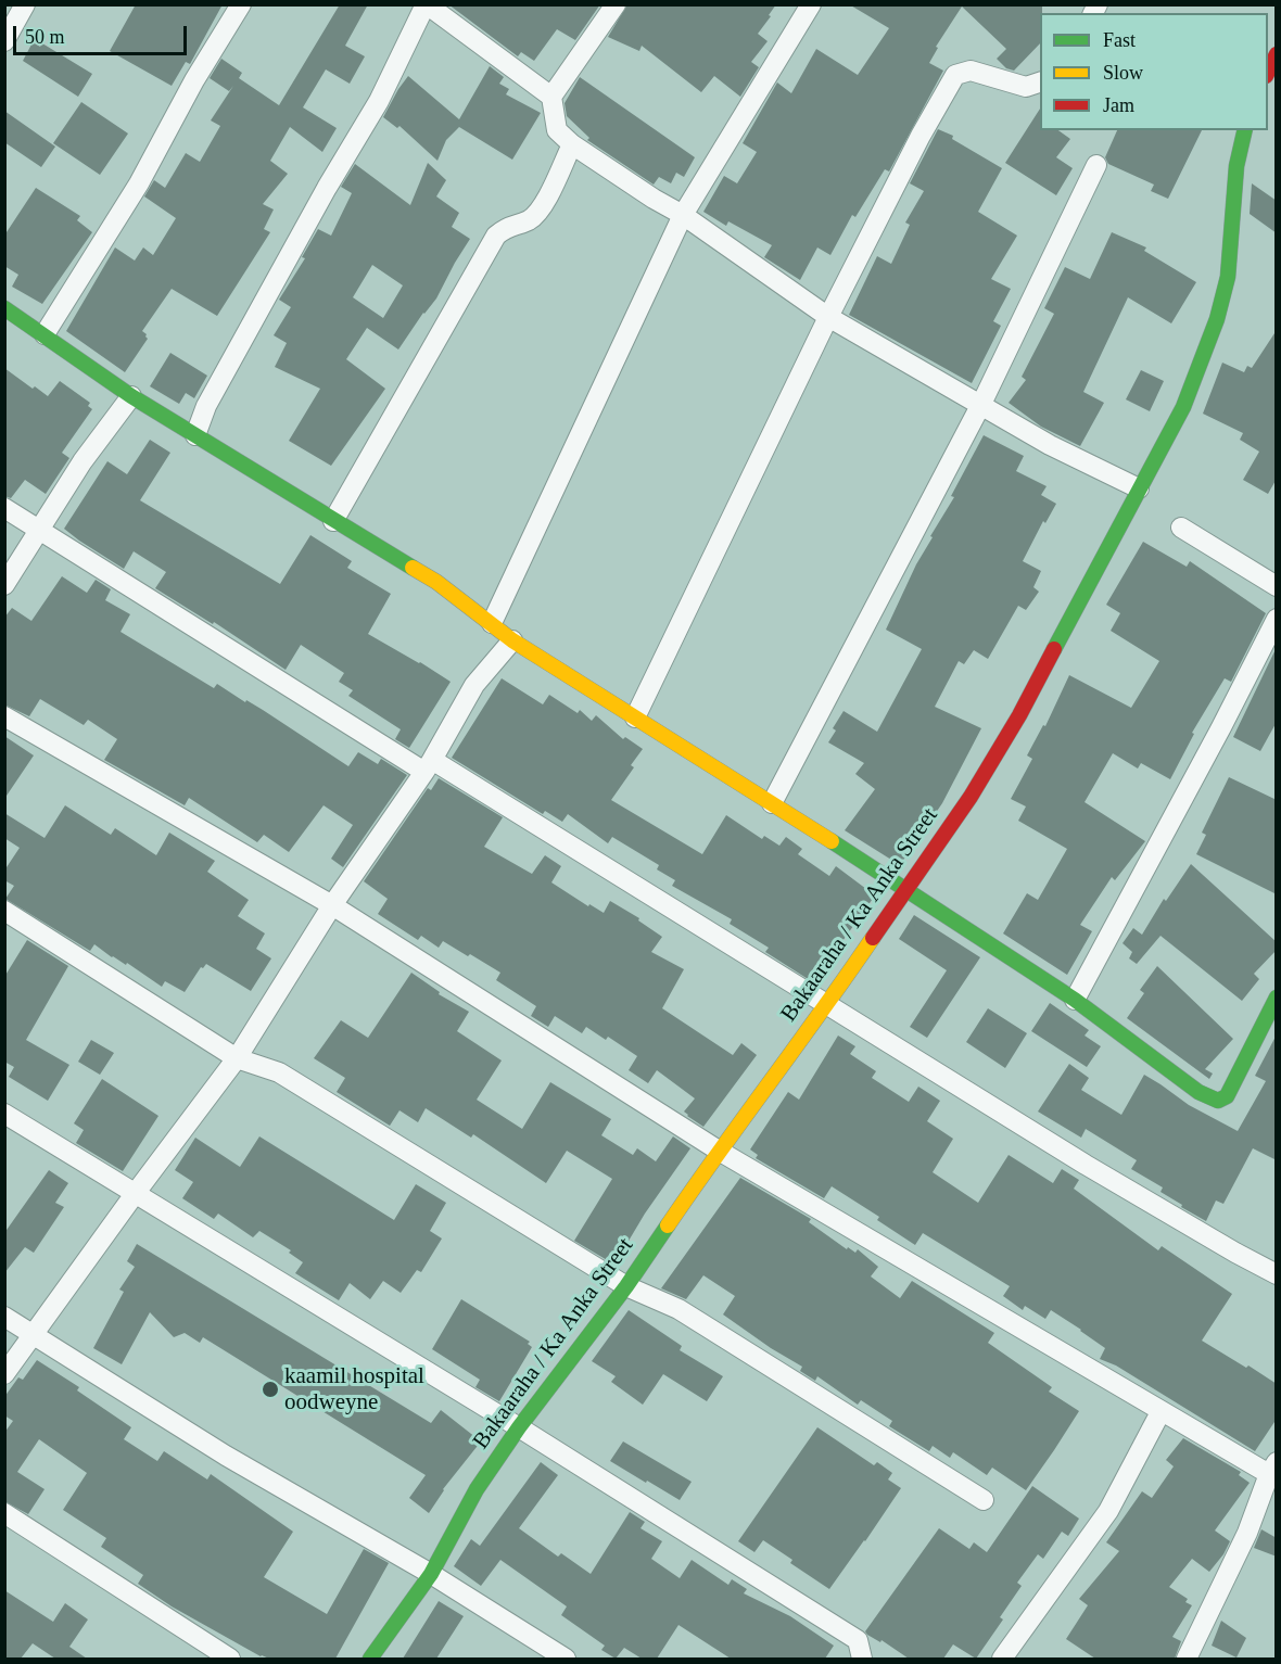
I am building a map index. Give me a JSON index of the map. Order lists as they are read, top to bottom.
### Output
{
  "streets": {
    "street": ["Bakaaraha / Ka Anka Street"]
  },
  "places": ["kaamil hospital oodweyne"],
  "legend": ["Fast", "Slow", "Jam"],
  "scale_bar": "50 m"
}
